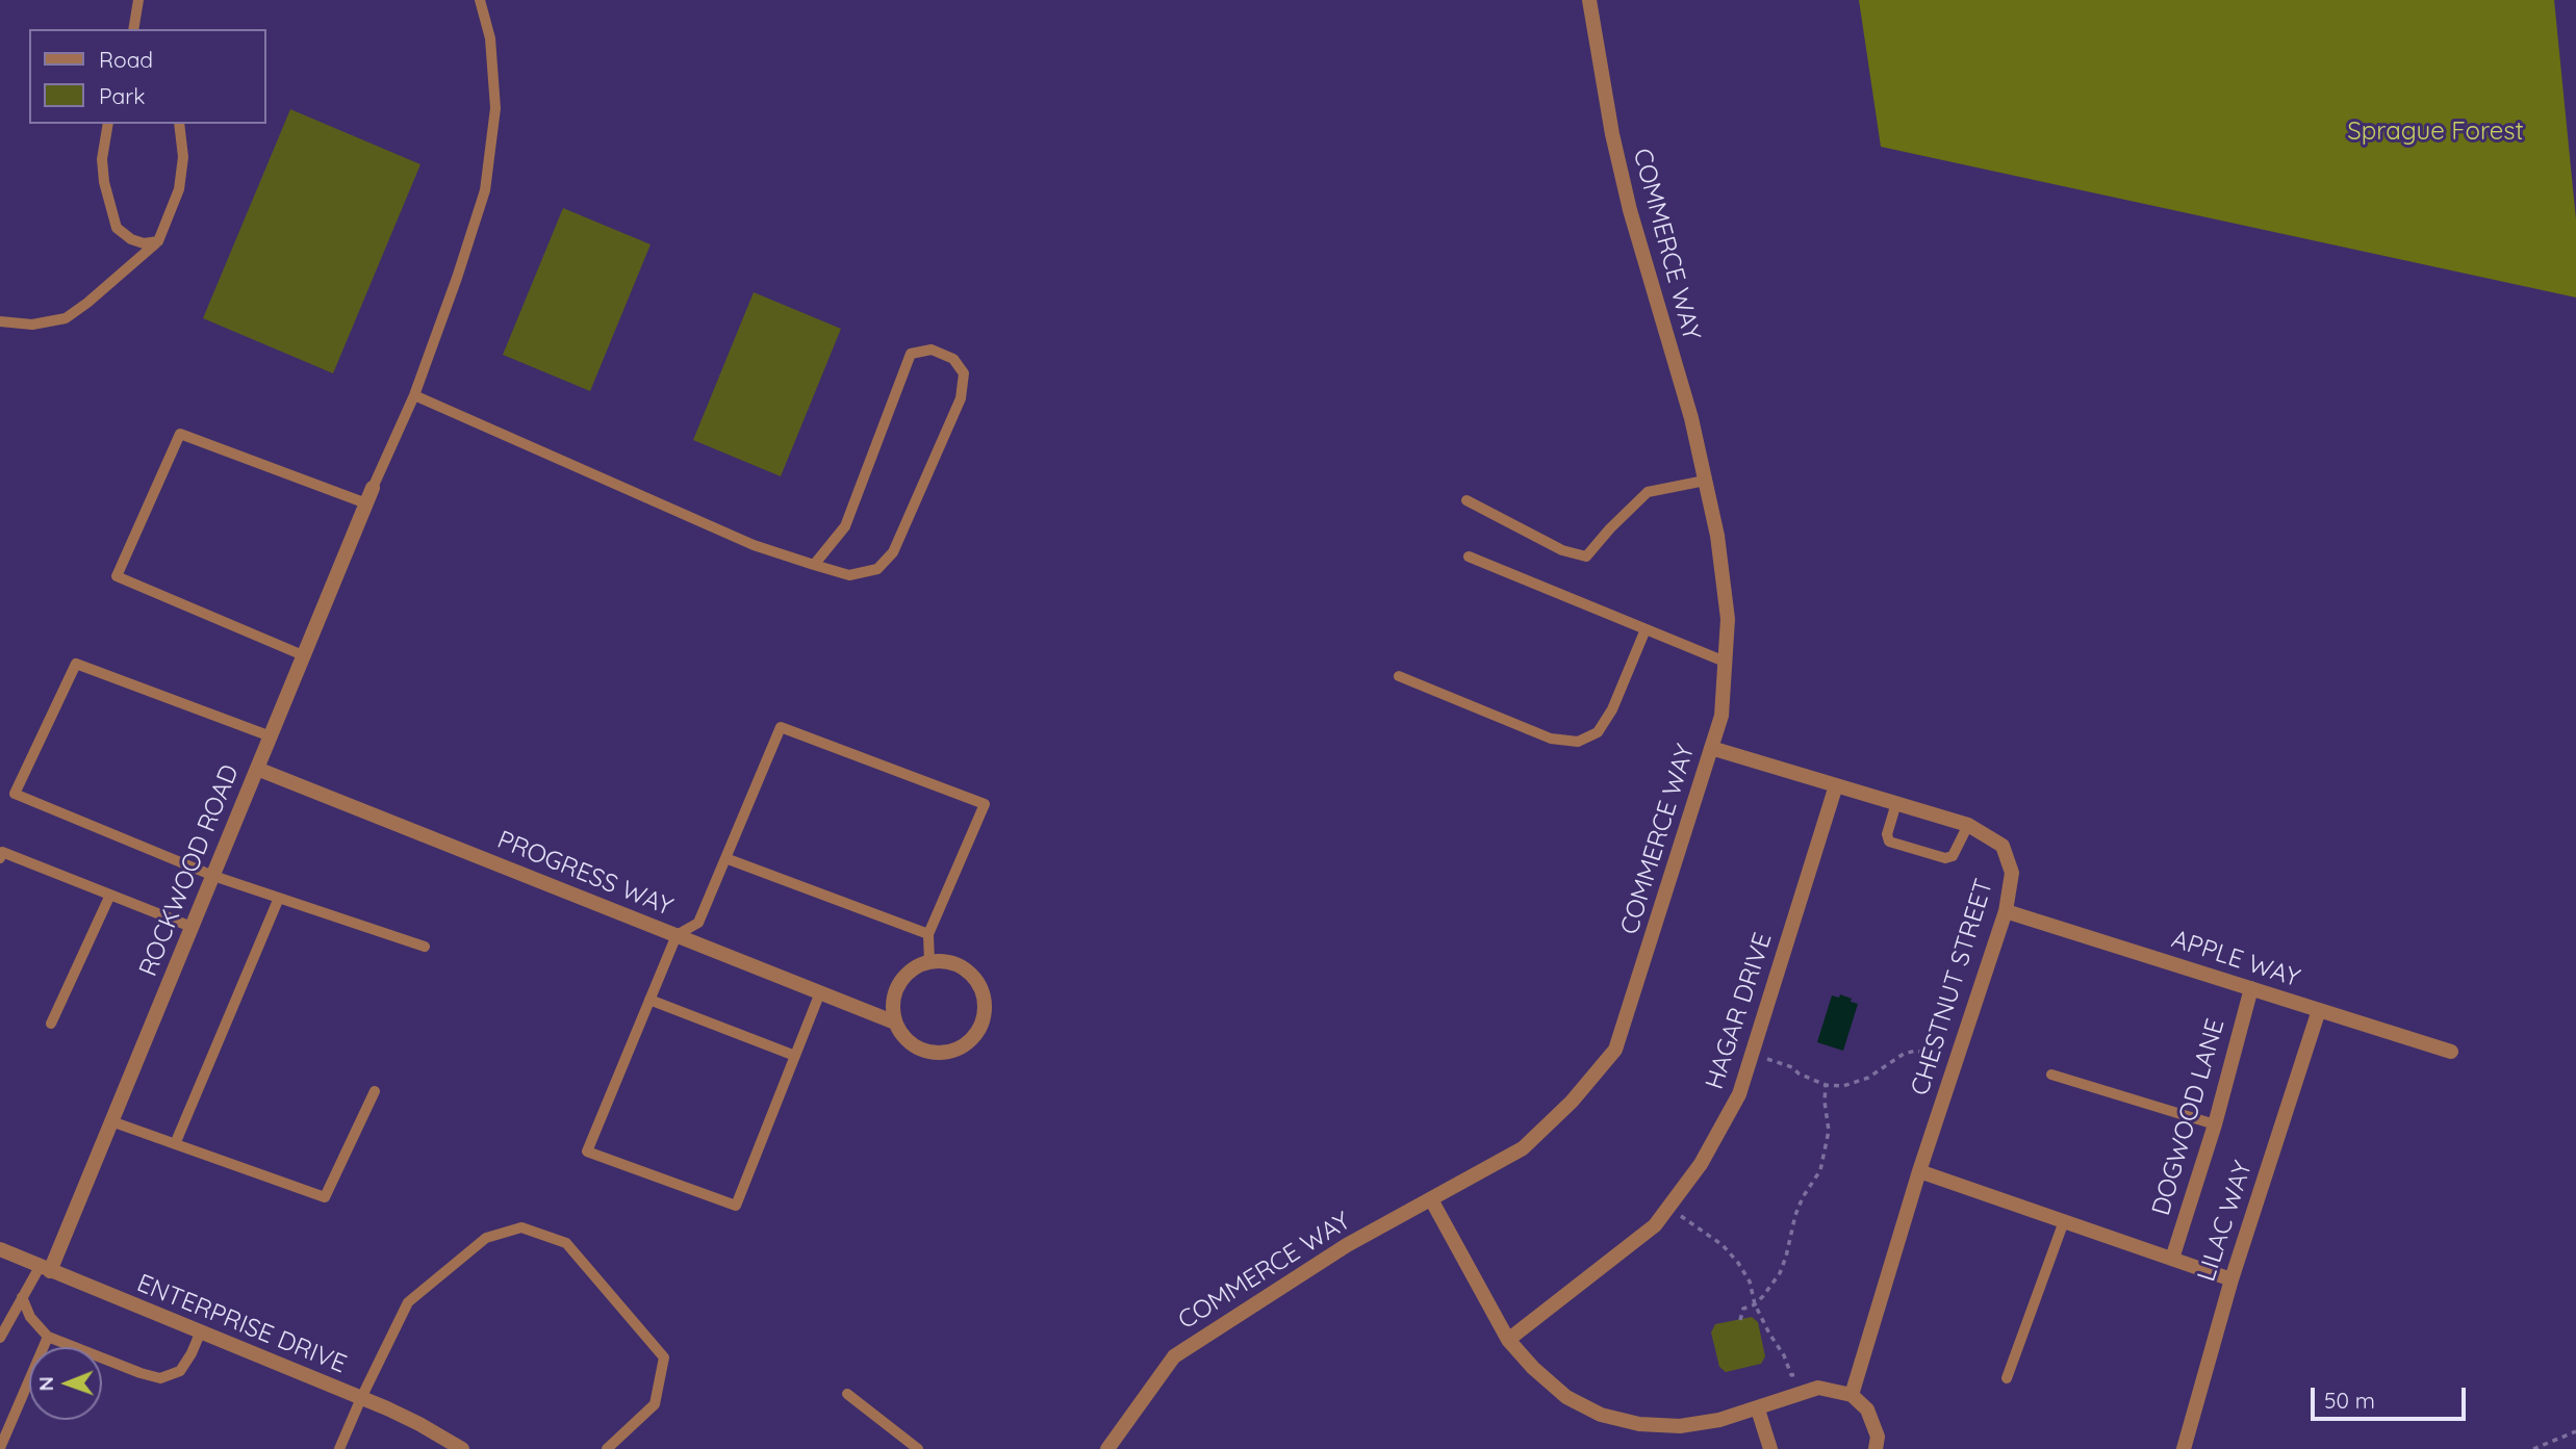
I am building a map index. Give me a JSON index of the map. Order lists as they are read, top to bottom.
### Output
{
  "streets": {
    "street": [
      "COMMERCE WAY",
      "ROCKWOOD ROAD",
      "PROGRESS WAY",
      "APPLE WAY",
      "CHESTNUT STREET",
      "HAGAR DRIVE",
      "DOGWOOD LANE",
      "LILAC WAY",
      "ENTERPRISE DRIVE"
    ]
  },
  "crossings": [
    ["COMMERCE WAY", "CHESTNUT STREET"],
    ["ROCKWOOD ROAD", "PROGRESS WAY"],
    ["ROCKWOOD ROAD", "ENTERPRISE DRIVE"],
    ["APPLE WAY", "CHESTNUT STREET"],
    ["APPLE WAY", "DOGWOOD LANE"],
    ["APPLE WAY", "LILAC WAY"],
    ["CHESTNUT STREET", "HAGAR DRIVE"],
    ["CHESTNUT STREET", "DOGWOOD LANE"],
    ["DOGWOOD LANE", "LILAC WAY"]
  ],
  "parks": ["Sprague Forest"],
  "legend": ["Road", "Park"],
  "scale_bar": "50 m",
  "north": "left"
}
